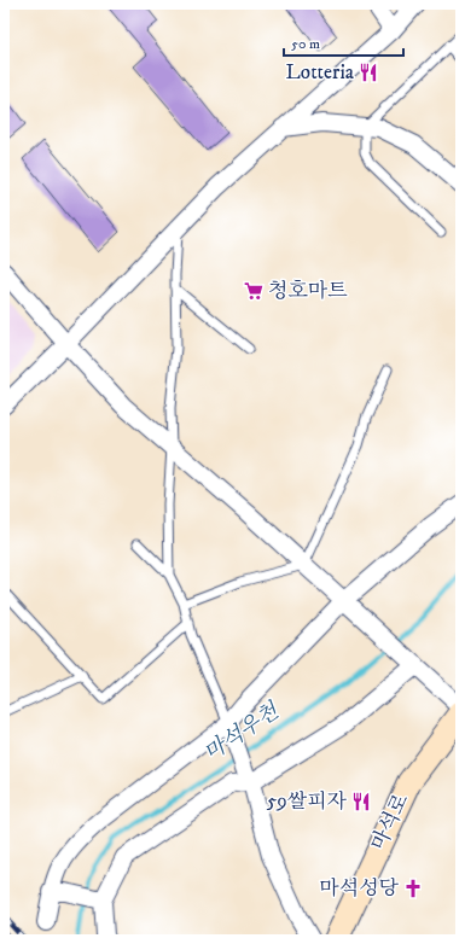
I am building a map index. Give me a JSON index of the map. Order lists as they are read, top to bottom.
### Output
{
  "streets": {
    "main road": ["마석로"]
  },
  "water": ["마석우천"],
  "places": {
    "restaurant": ["Lotteria", "59쌀피자"],
    "supermarket": ["청호마트"],
    "church": ["마석성당"]
  },
  "scale_bar": "50 m"
}
